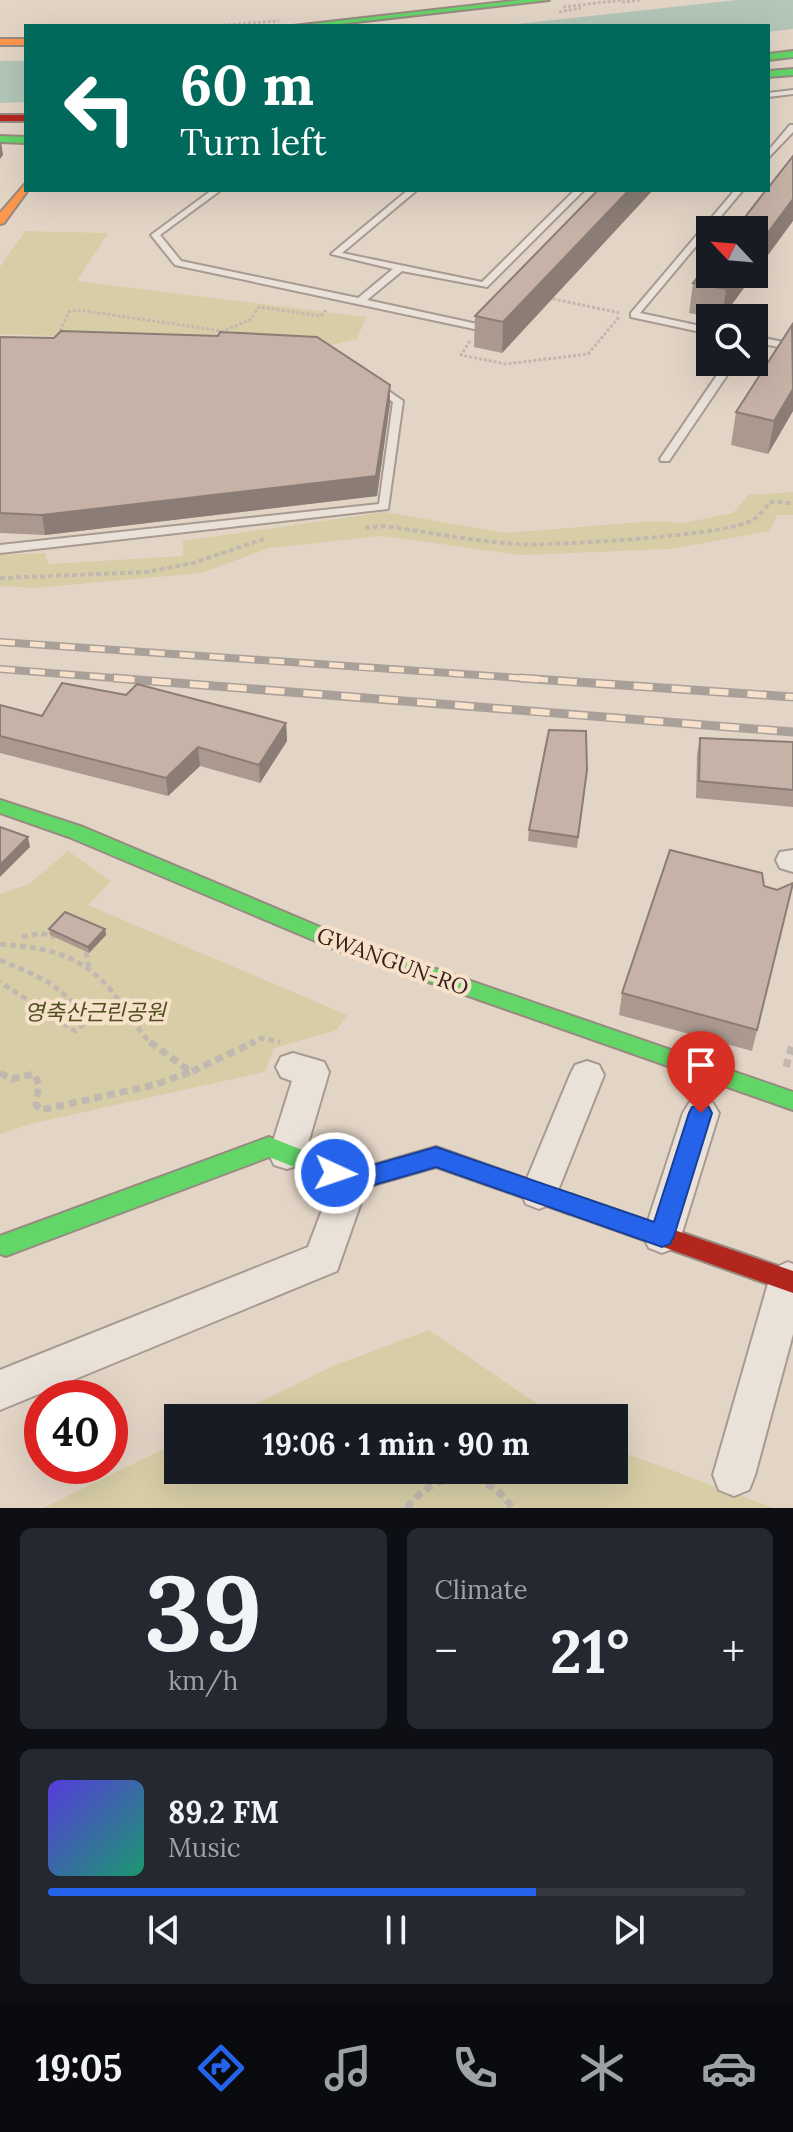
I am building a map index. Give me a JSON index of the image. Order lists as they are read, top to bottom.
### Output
{
  "streets": {
    "main road": ["GWANGUN-RO"]
  },
  "parks": ["영축산근린공원"],
  "north": "top left",
  "page": {
    "turn": ["60 m", "Turn left"],
    "limit": "40",
    "trip": "19:06 · 1 min · 90 m",
    "tile": [
      ["39", "km/h"],
      "Climate"
    ],
    "heat": ["−", "21°", "+"],
    "song": ["89.2 FM", "Music"],
    "tabs": "19:05"
  }
}
